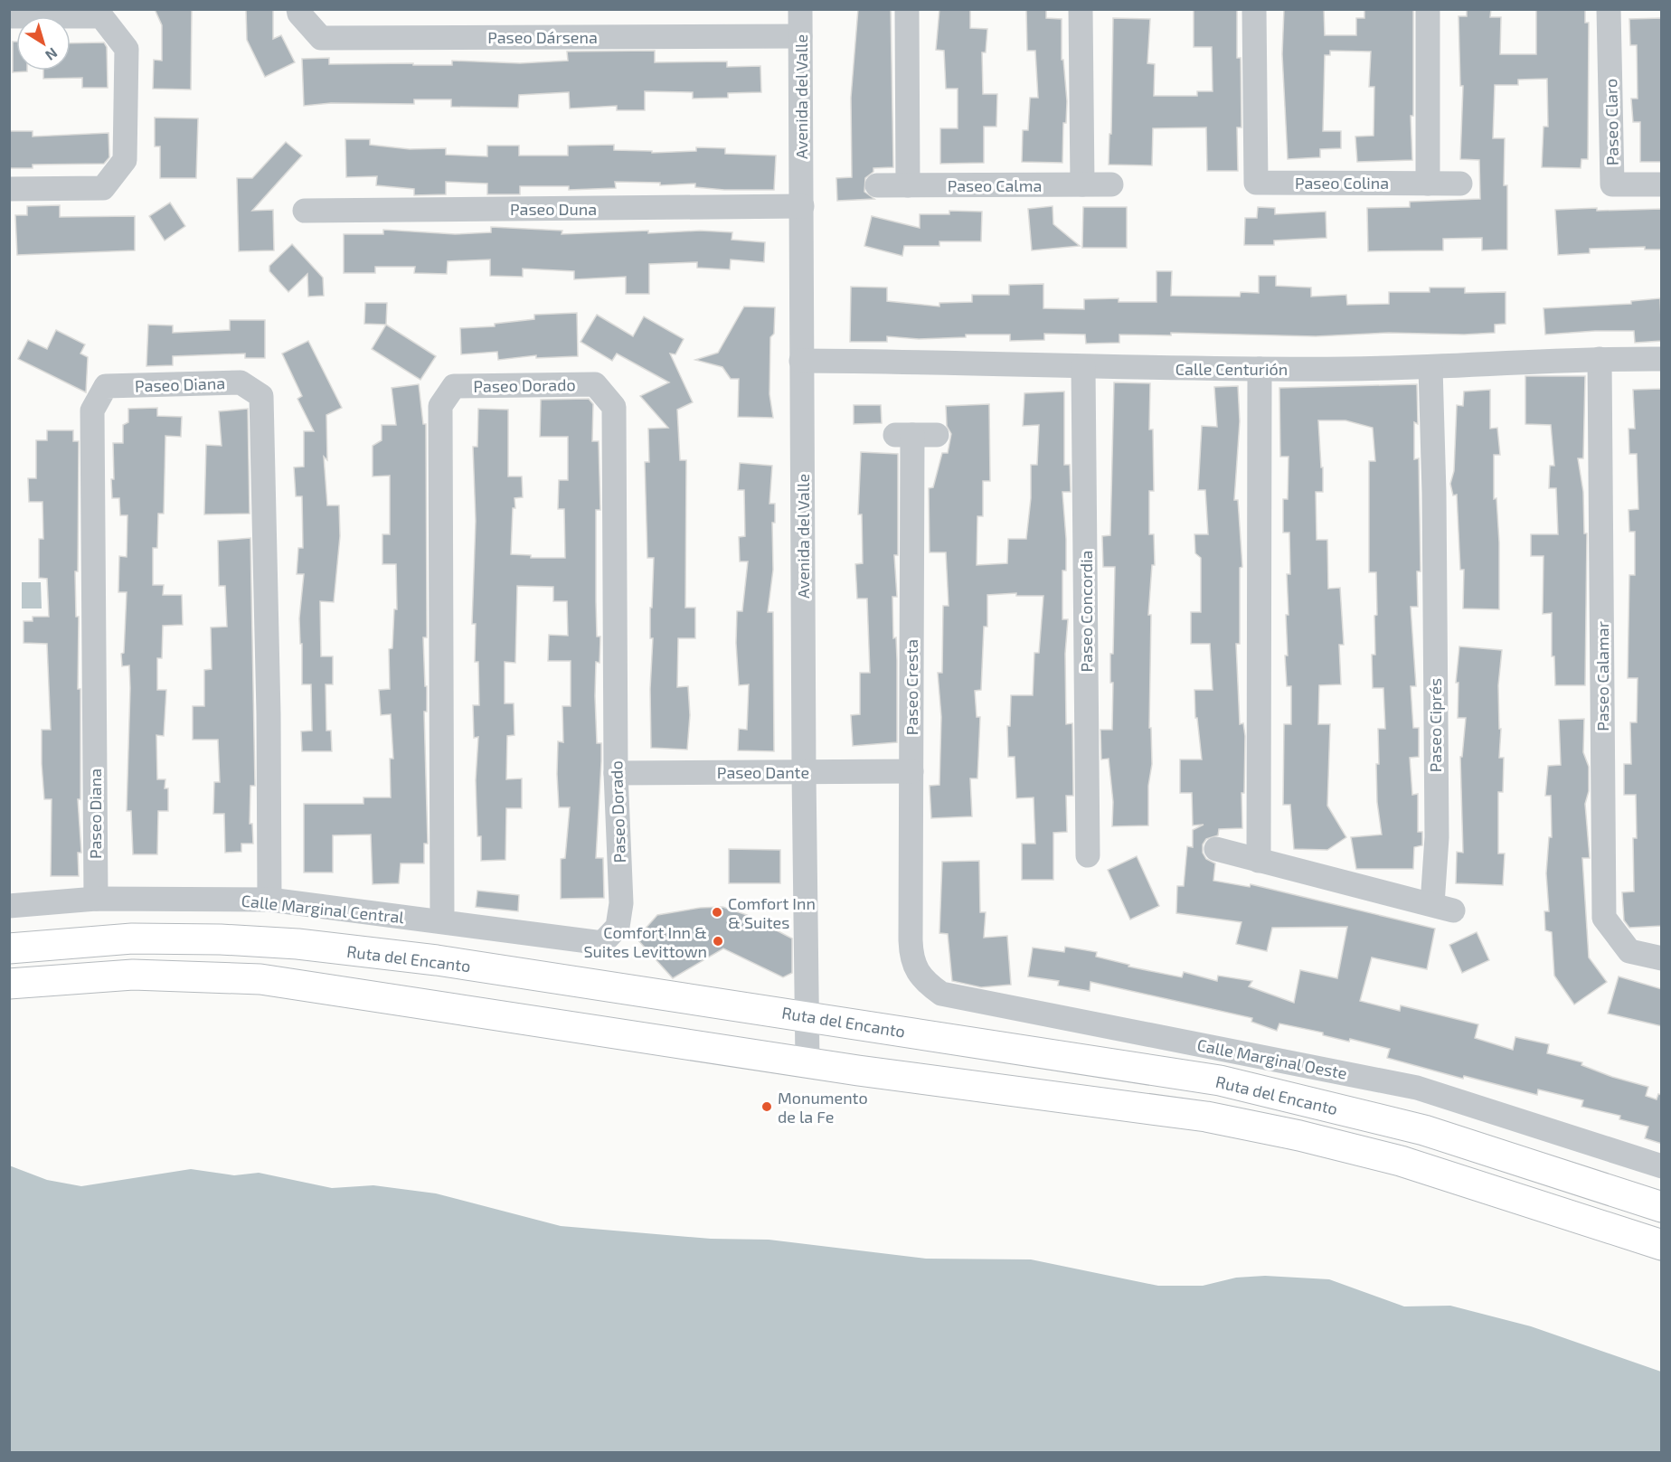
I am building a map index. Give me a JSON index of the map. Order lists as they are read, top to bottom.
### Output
{
  "streets": {
    "main road": ["Ruta del Encanto"],
    "street": [
      "Paseo Dársena",
      "Avenida del Valle",
      "Paseo Claro",
      "Paseo Colina",
      "Paseo Calma",
      "Paseo Duna",
      "Calle Centurión",
      "Paseo Diana",
      "Paseo Dorado",
      "Paseo Concordia",
      "Paseo Calamar",
      "Paseo Cresta",
      "Paseo Ciprés",
      "Paseo Dante",
      "Calle Marginal Central",
      "Calle Marginal Oeste"
    ]
  },
  "crossings": [
    ["Paseo Dársena", "Avenida del Valle"],
    ["Avenida del Valle", "Paseo Duna"],
    ["Avenida del Valle", "Calle Centurión"],
    ["Avenida del Valle", "Paseo Dante"],
    ["Avenida del Valle", "Ruta del Encanto"],
    ["Calle Centurión", "Paseo Concordia"],
    ["Calle Centurión", "Paseo Calamar"],
    ["Calle Centurión", "Paseo Ciprés"],
    ["Paseo Diana", "Calle Marginal Central"],
    ["Paseo Dorado", "Paseo Dante"],
    ["Paseo Dorado", "Calle Marginal Central"],
    ["Paseo Cresta", "Paseo Dante"],
    ["Paseo Cresta", "Calle Marginal Oeste"]
  ],
  "places": ["Comfort Inn & Suites", "Comfort Inn & Suites Levittown", "Monumento de la Fe"],
  "north": "bottom right"
}
